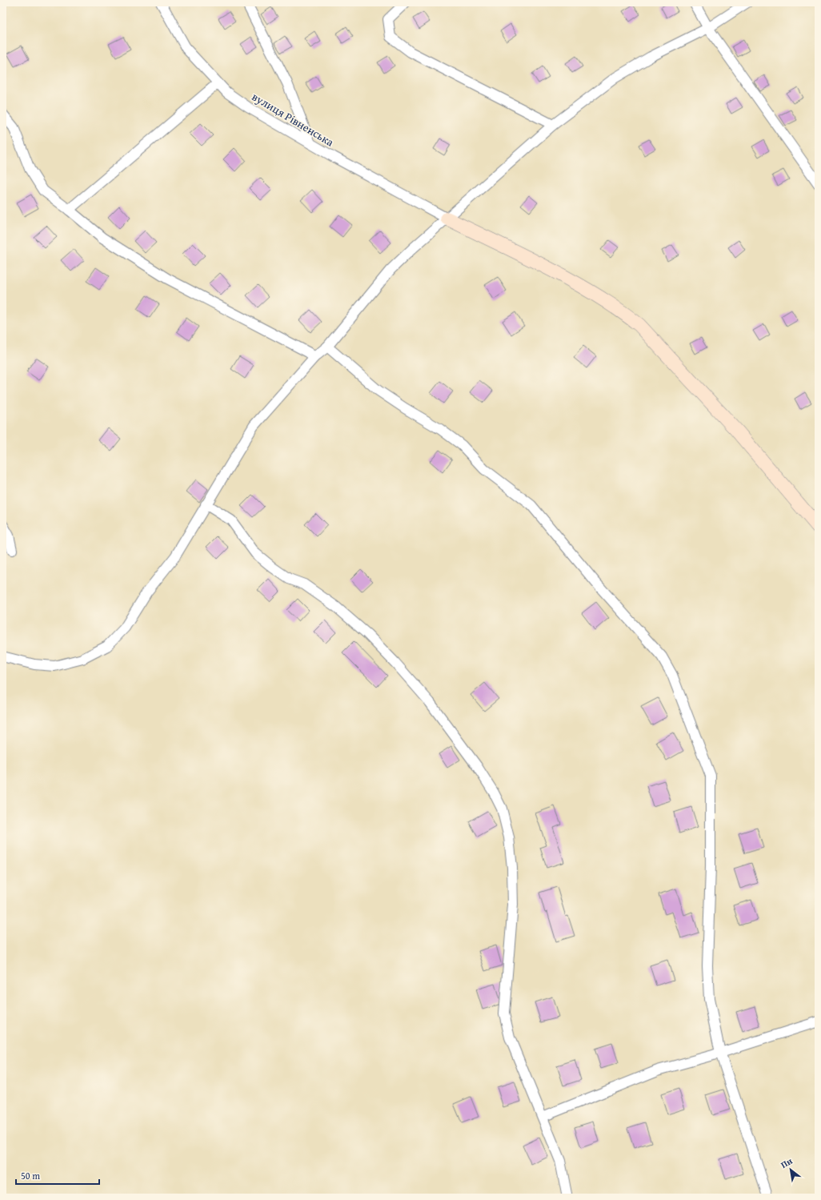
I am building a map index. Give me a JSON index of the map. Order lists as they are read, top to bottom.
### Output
{
  "streets": {
    "street": ["вулиця Рівненська"]
  },
  "scale_bar": "50 m",
  "north": "top left"
}
